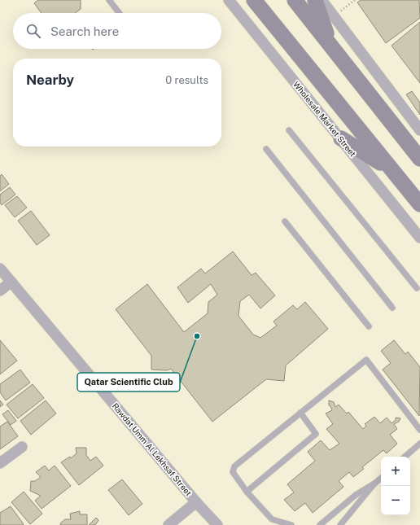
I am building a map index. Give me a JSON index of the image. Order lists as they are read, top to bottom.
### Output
{
  "streets": {
    "street": ["Wholesale Market Street", "Rawdat Umm Al Lekhsaf Street"]
  },
  "places": ["Qatar Scientific Club"],
  "page": {
    "search": "Search here",
    "heading": ["Nearby", "0 results"],
    "map_buttons": ["+", "−"]
  }
}
